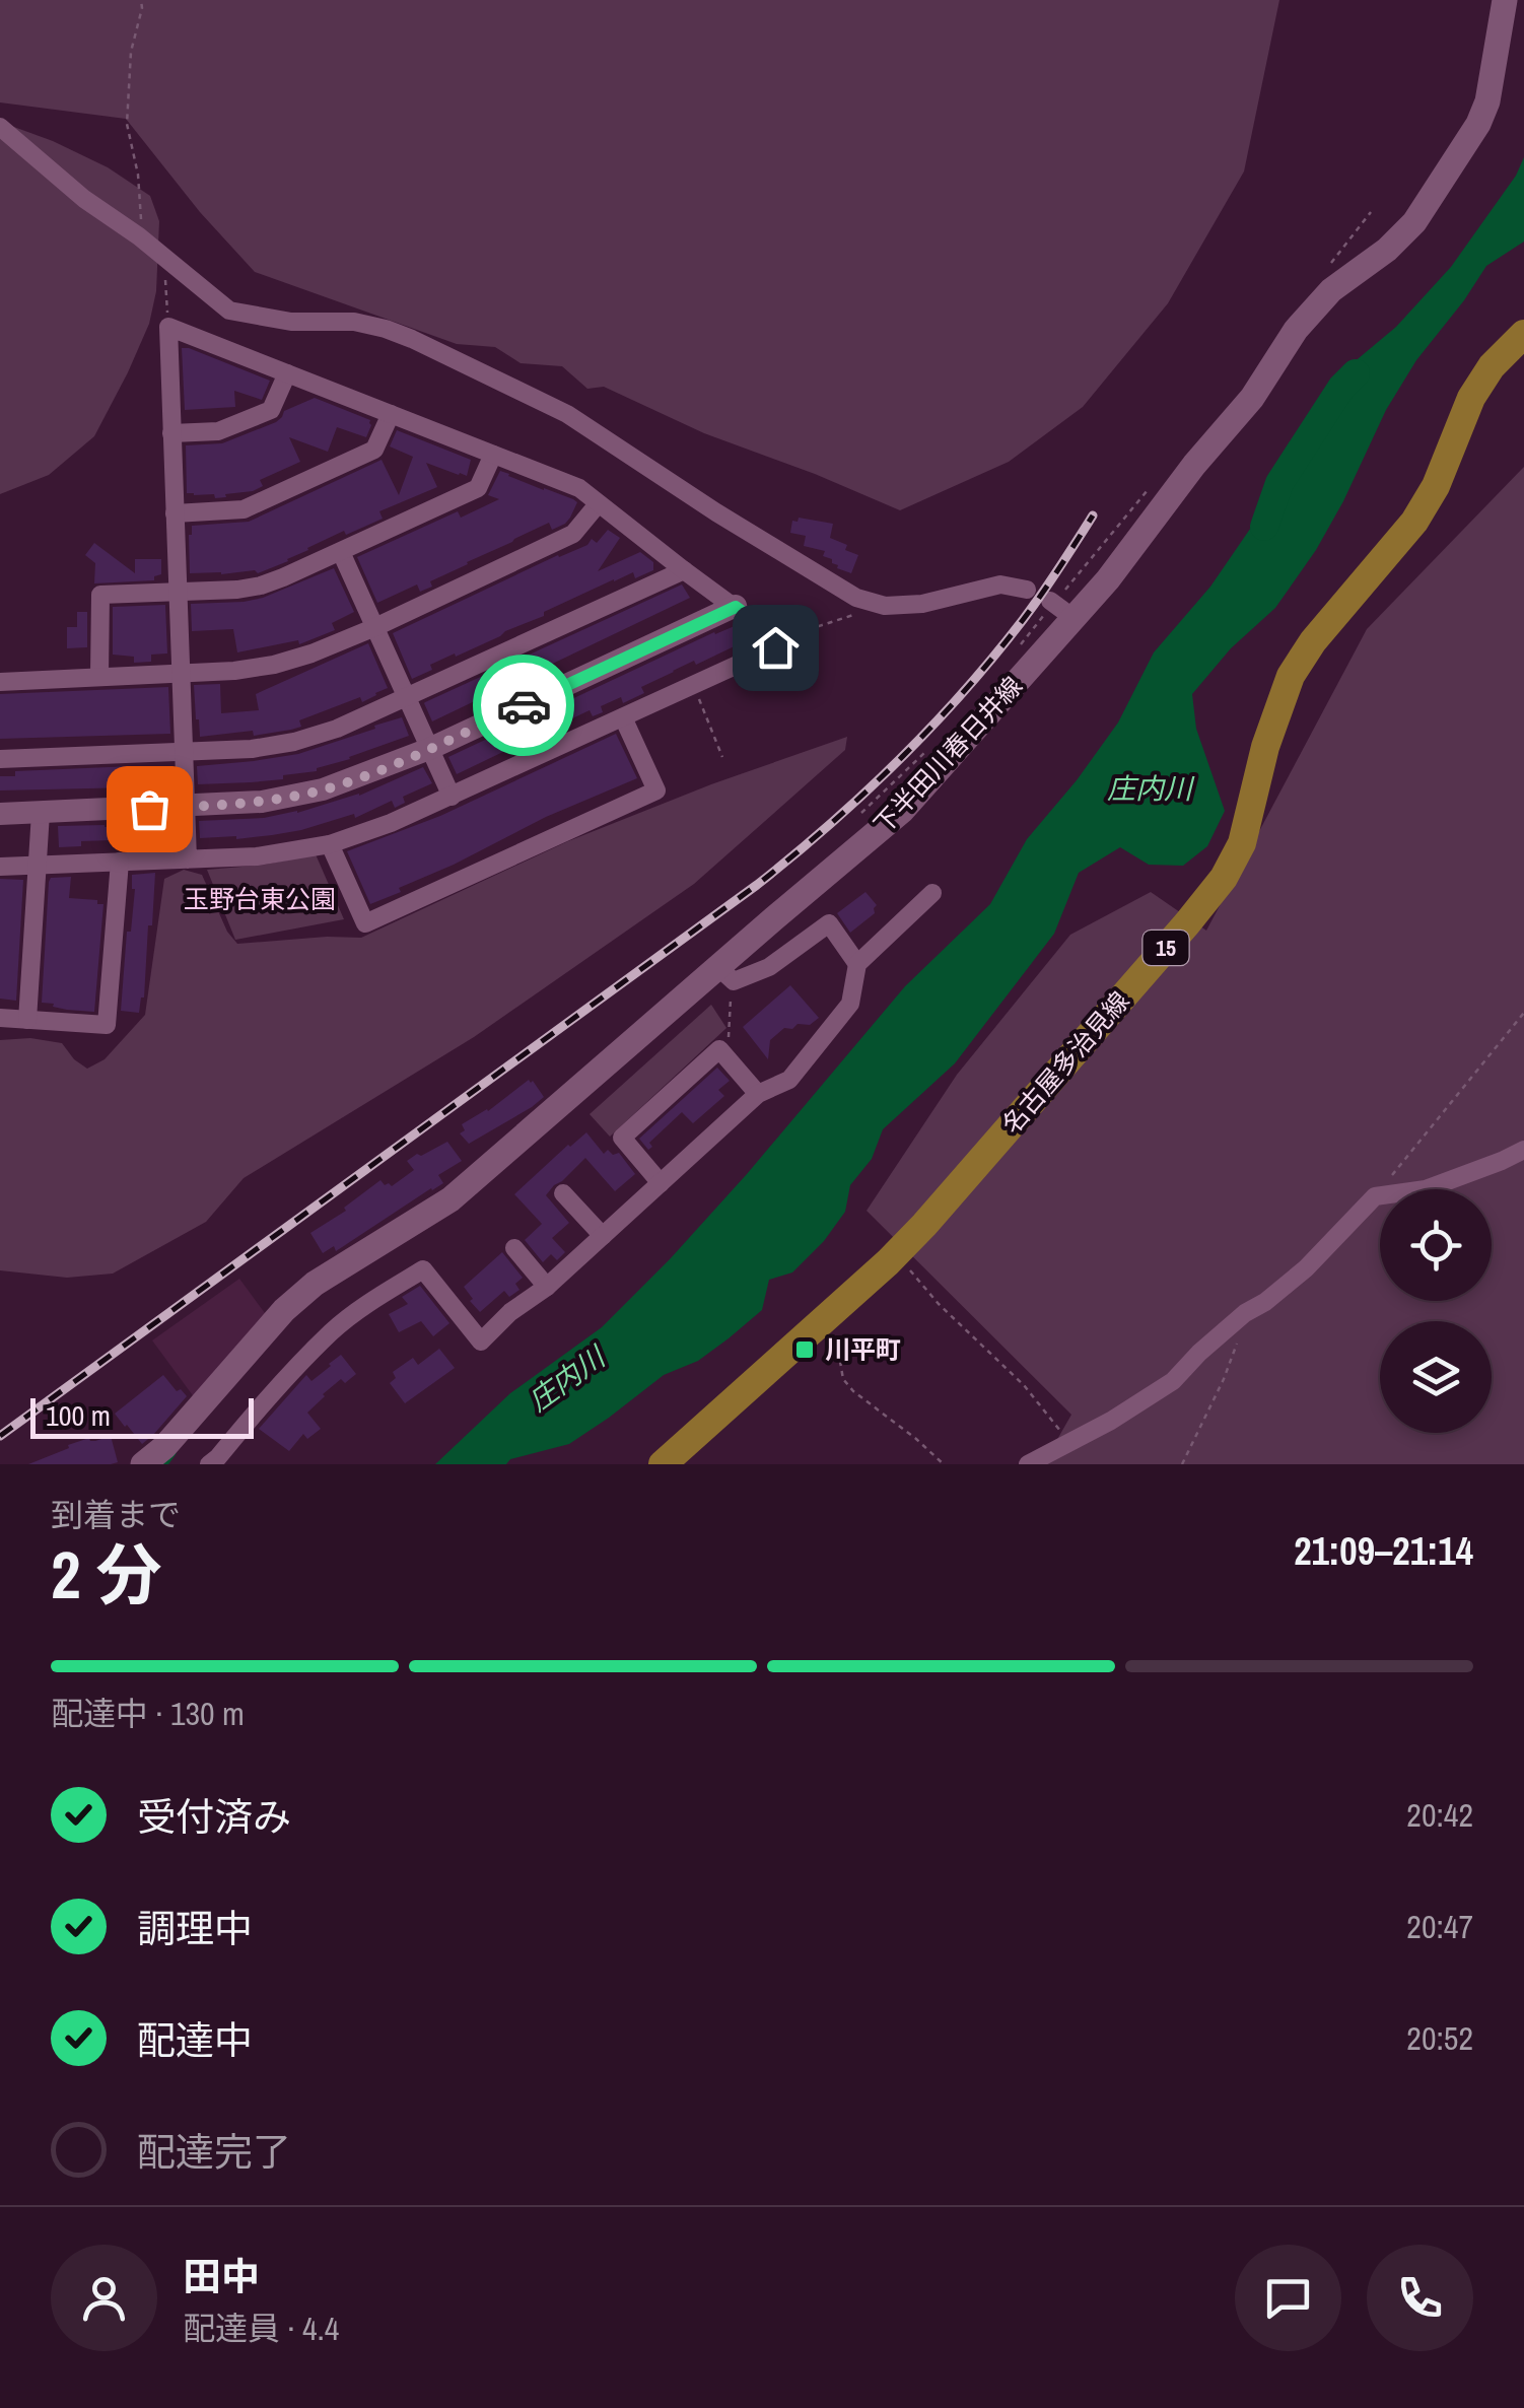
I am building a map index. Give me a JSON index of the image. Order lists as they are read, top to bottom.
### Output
{
  "streets": {
    "main road": ["下半田川春日井線", "15", "名古屋多治見線"]
  },
  "water": ["庄内川"],
  "parks": ["玉野台東公園"],
  "places": {
    "transit": ["川平町"]
  },
  "scale_bar": "100 m",
  "page": {
    "scale": "100 m",
    "heading": ["2 分", "到着まで", "21:09–21:14"],
    "panel": ["田中", "配達員 · 4.4"],
    "bar": "配達中 · 130 m",
    "list": [
      ["受付済み", "20:42"],
      ["調理中", "20:47"],
      ["配達中", "20:52"],
      "配達完了"
    ]
  }
}
